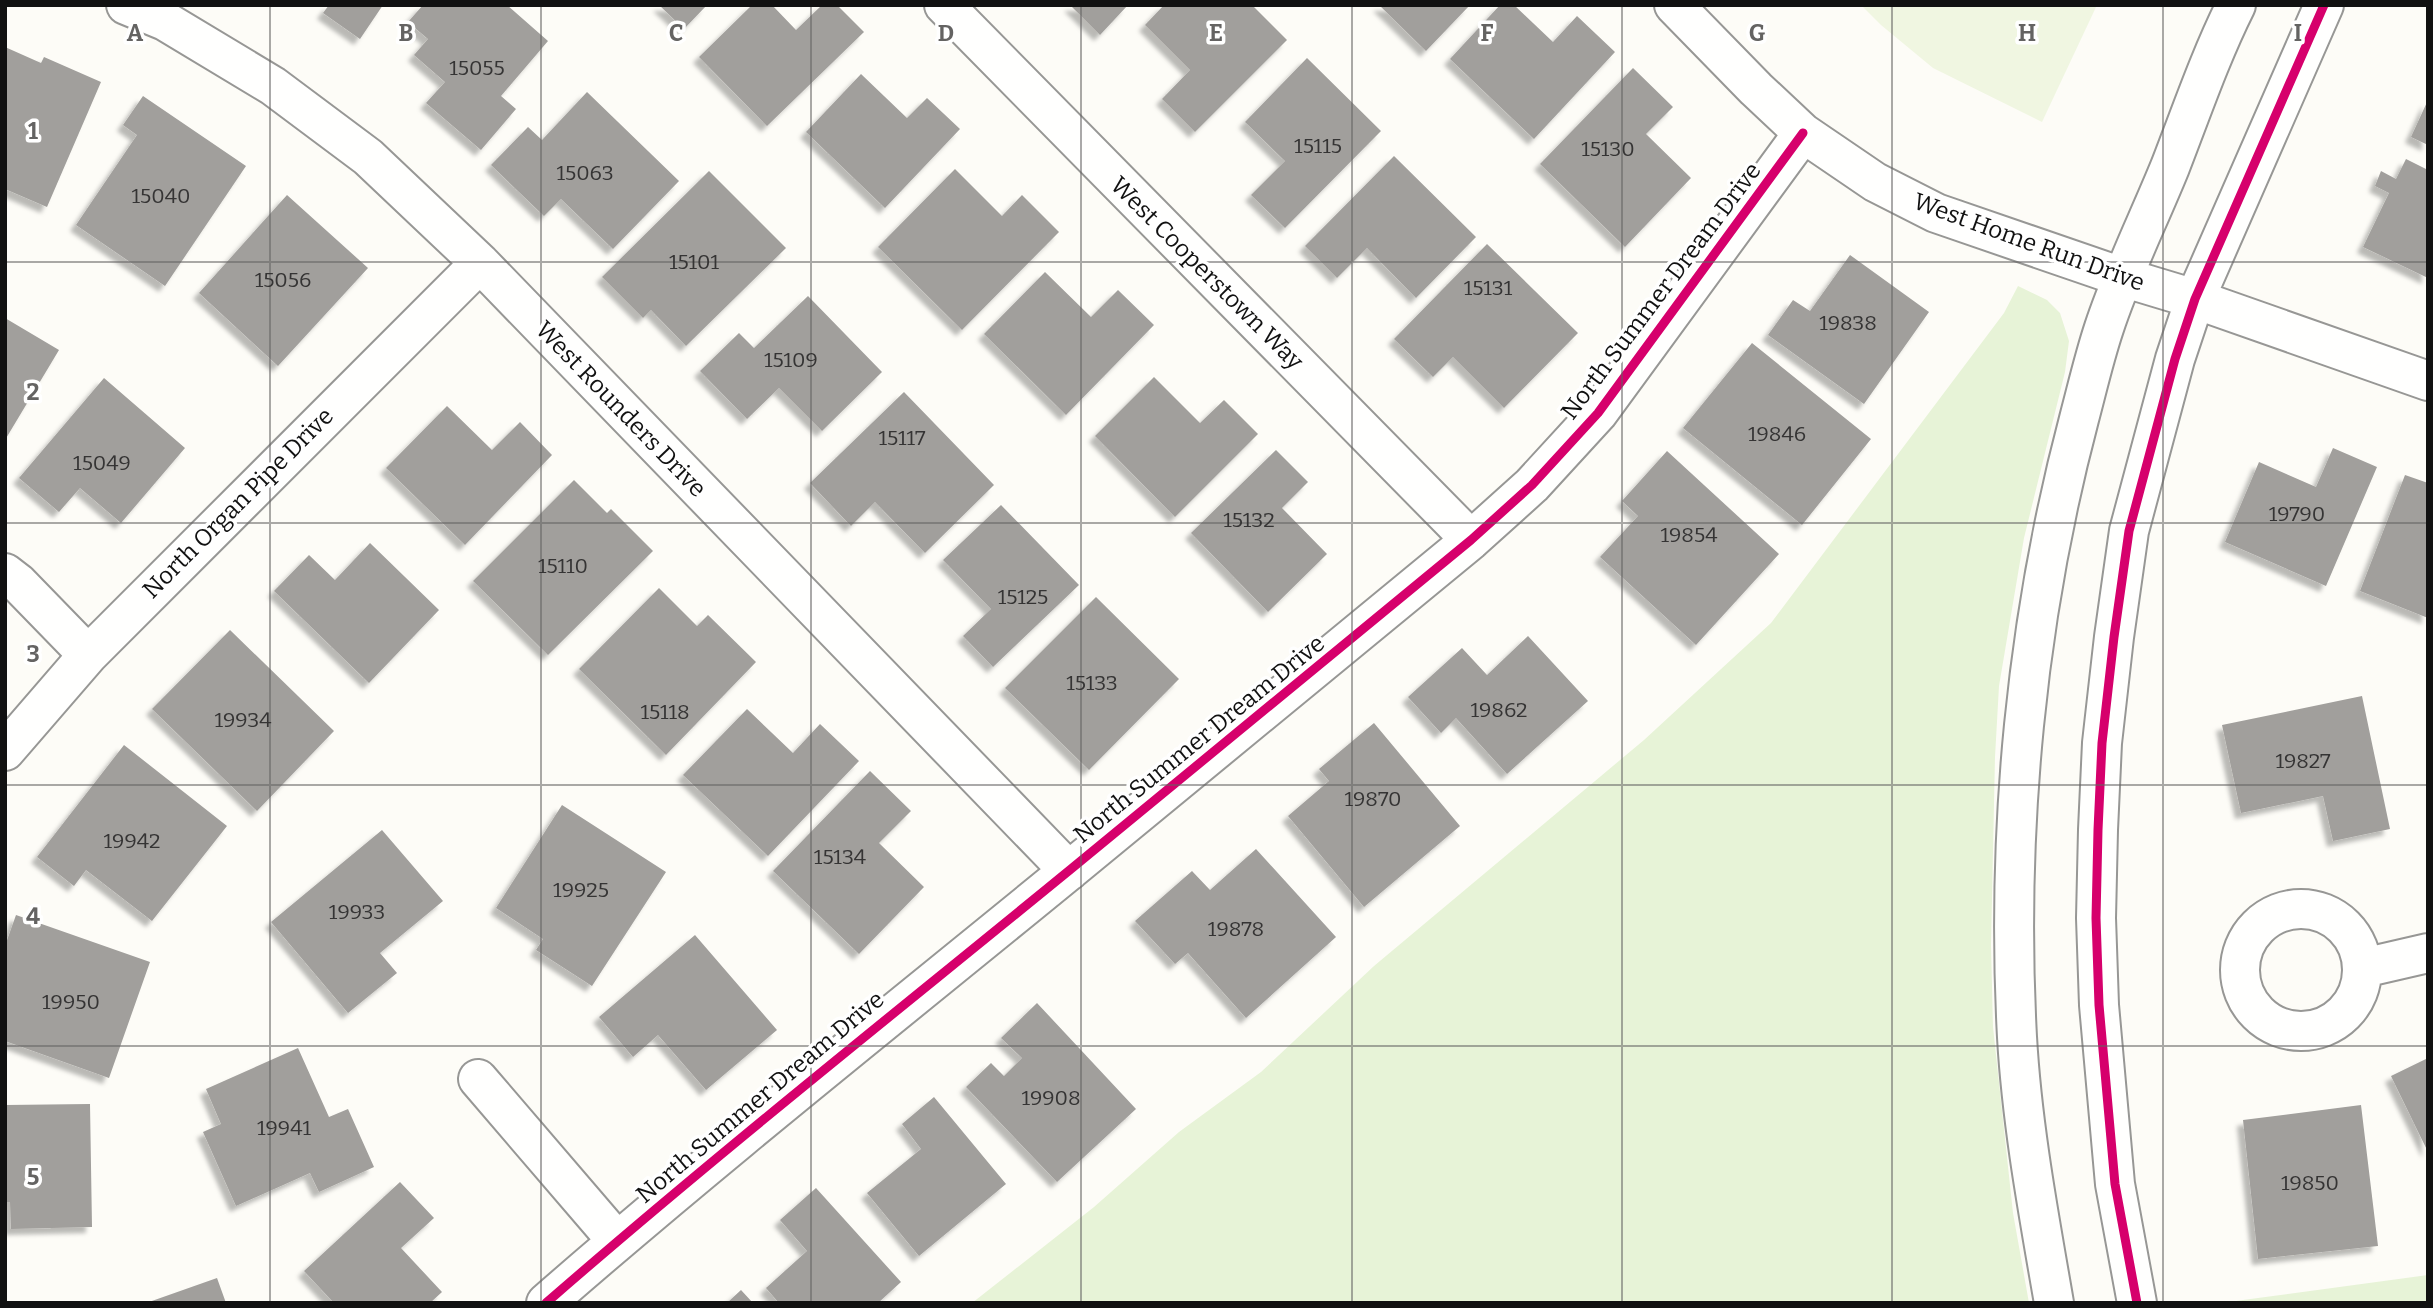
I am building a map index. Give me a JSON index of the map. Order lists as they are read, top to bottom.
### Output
{
  "streets": {
    "street": [
      "West Home Run Drive",
      "West Cooperstown Way",
      "North Summer Dream Drive",
      "West Rounders Drive",
      "North Organ Pipe Drive"
    ]
  },
  "crossings": [
    ["West Home Run Drive", "North Summer Dream Drive"],
    ["West Cooperstown Way", "North Summer Dream Drive"],
    ["North Summer Dream Drive", "West Rounders Drive"],
    ["West Rounders Drive", "North Organ Pipe Drive"]
  ],
  "house_numbers": [
    "15055",
    "15115",
    "15130",
    "15063",
    "15040",
    "15101",
    "15056",
    "15131",
    "19838",
    "15109",
    "19846",
    "15117",
    "15049",
    "19790",
    "15132",
    "19854",
    "15110",
    "15125",
    "15133",
    "19862",
    "15118",
    "19934",
    "19827",
    "19870",
    "19942",
    "15134",
    "19925",
    "19933",
    "19878",
    "19950",
    "19908",
    "19941",
    "19850"
  ],
  "grid": {
    "columns": [
      "A",
      "B",
      "C",
      "D",
      "E",
      "F",
      "G",
      "H",
      "I"
    ],
    "rows": [
      "1",
      "2",
      "3",
      "4",
      "5"
    ]
  }
}
